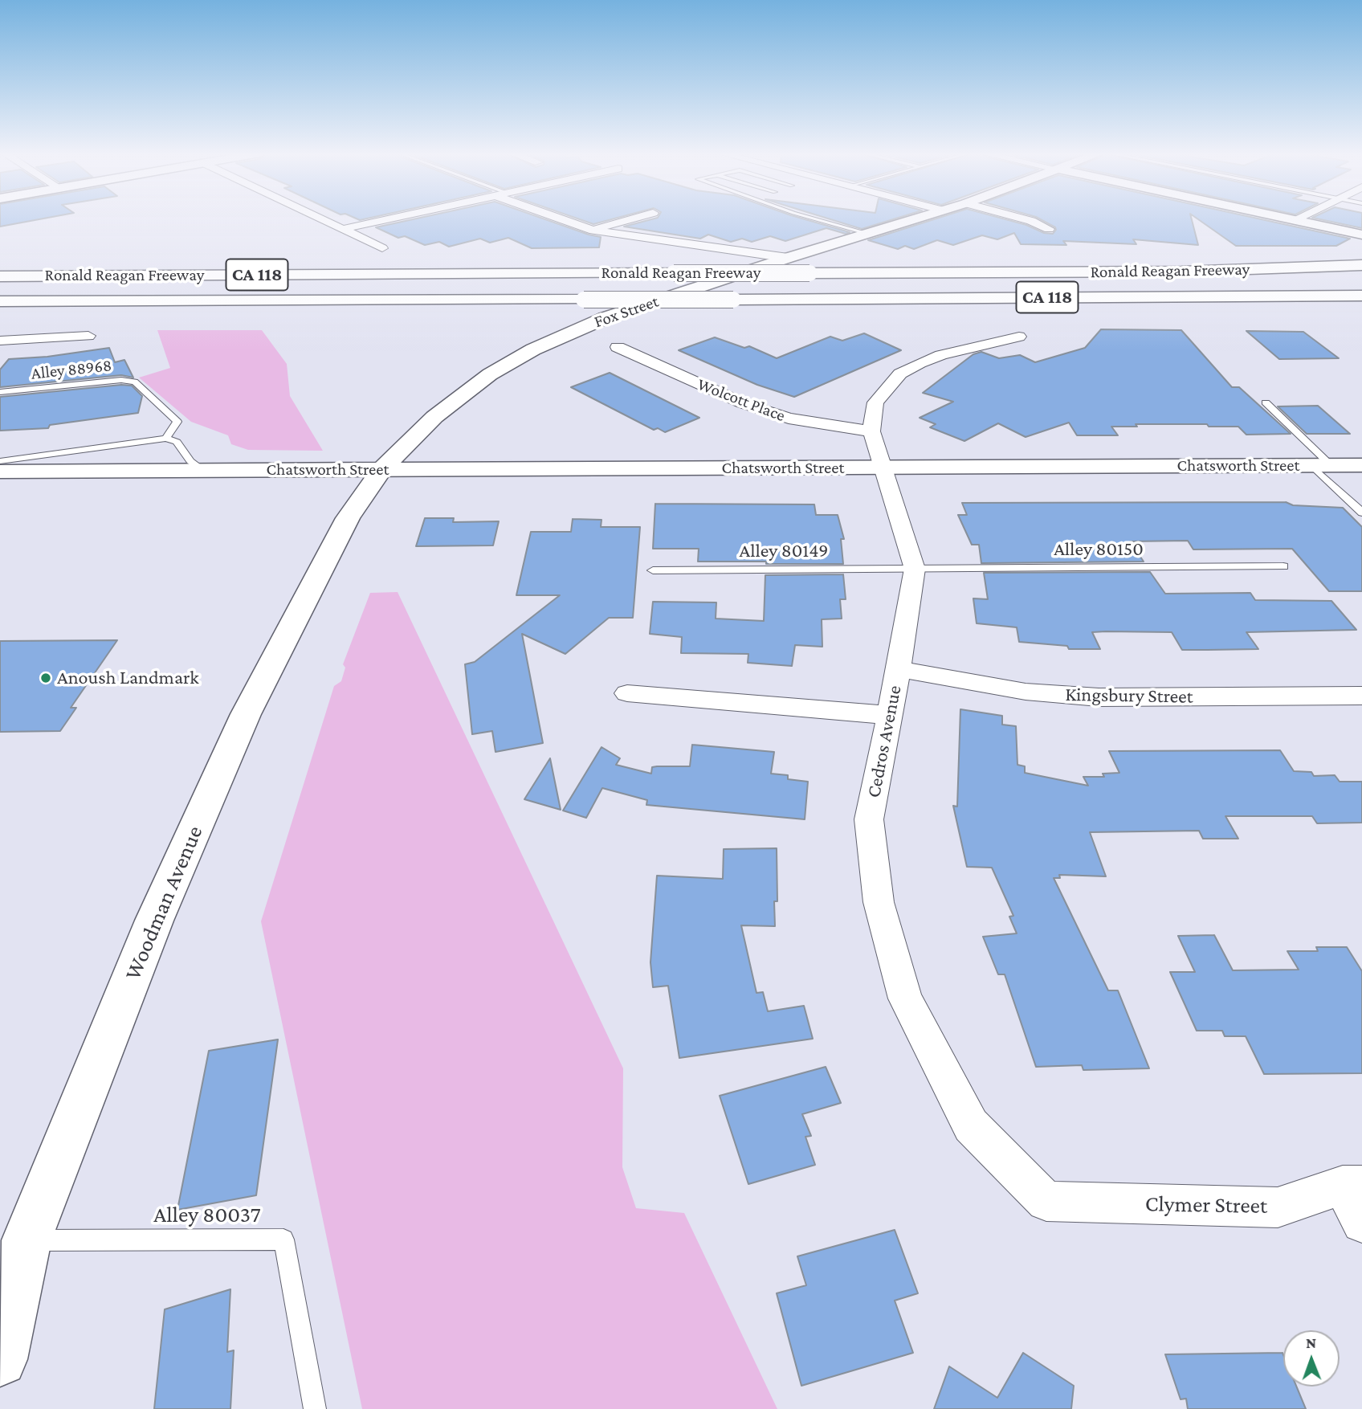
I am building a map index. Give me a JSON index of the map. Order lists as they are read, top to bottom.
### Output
{
  "streets": {
    "main road": [
      "Ronald Reagan Freeway",
      "CA 118",
      "Fox Street",
      "Chatsworth Street",
      "Woodman Avenue"
    ],
    "street": [
      "Wolcott Place",
      "Kingsbury Street",
      "Cedros Avenue",
      "Clymer Street"
    ],
    "lane": [
      "Alley 88968",
      "Alley 80150",
      "Alley 80149",
      "Alley 80037"
    ]
  },
  "crossings": [
    ["Fox Street", "Chatsworth Street"],
    ["Fox Street", "Woodman Avenue"],
    ["Wolcott Place", "Cedros Avenue"],
    ["Chatsworth Street", "Cedros Avenue"],
    ["Chatsworth Street", "Woodman Avenue"],
    ["Alley 80150", "Alley 80149"],
    ["Alley 80150", "Cedros Avenue"],
    ["Alley 80149", "Cedros Avenue"],
    ["Kingsbury Street", "Cedros Avenue"],
    ["Cedros Avenue", "Clymer Street"],
    ["Woodman Avenue", "Alley 80037"]
  ],
  "places": ["Anoush Landmark"],
  "north": "top"
}
